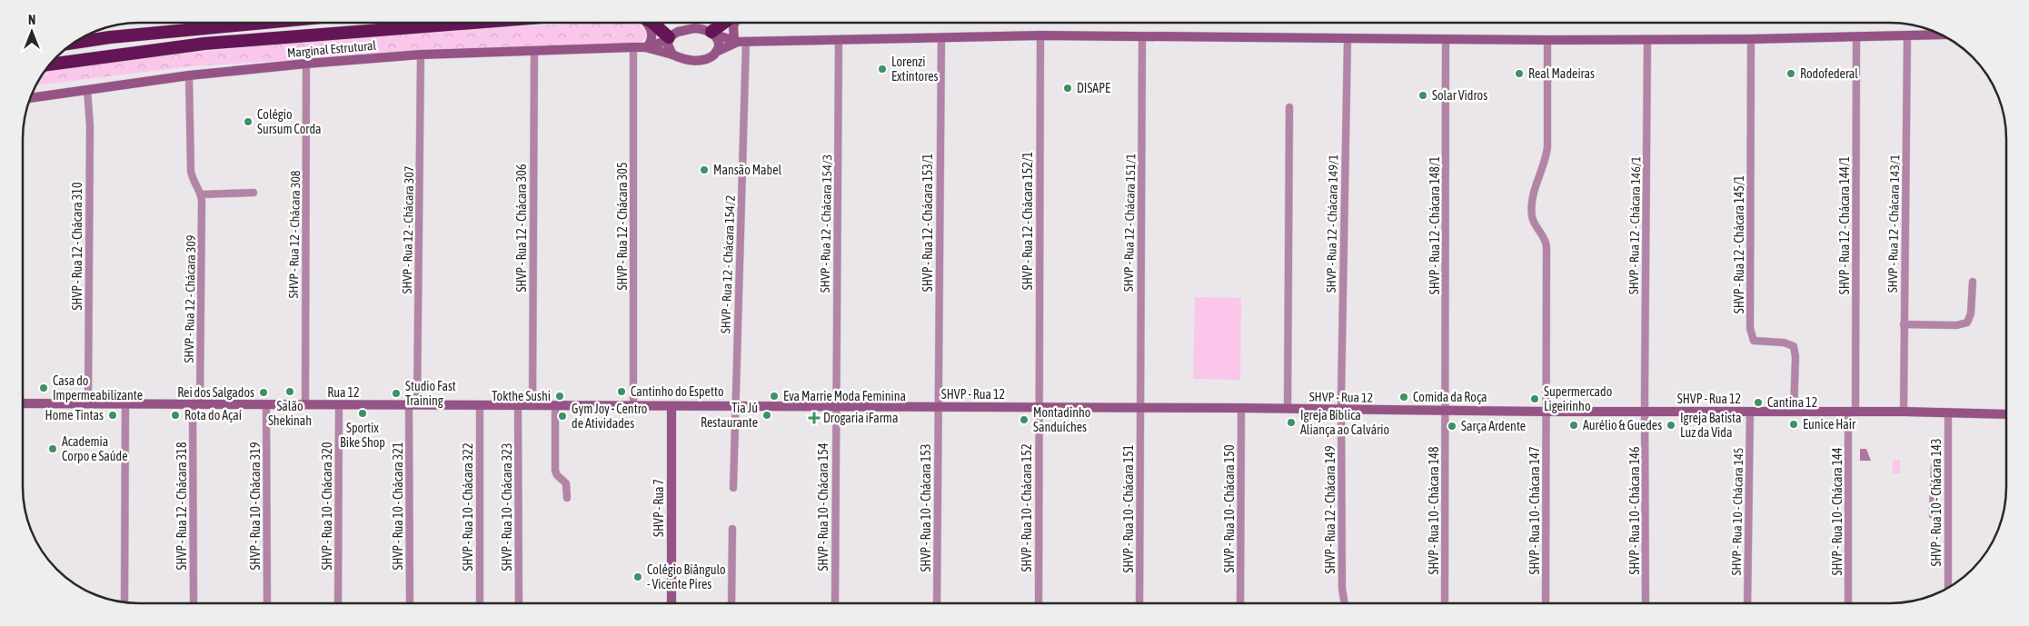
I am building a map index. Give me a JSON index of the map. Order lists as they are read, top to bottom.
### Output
{
  "streets": {
    "street": [
      "Marginal Estrutural",
      "SHVP - Rua 12 - Chácara 152/1",
      "SHVP - Rua 12 - Chácara 153/1",
      "SHVP - Rua 12 - Chácara 151/1",
      "SHVP - Rua 12 - Chácara 154/3",
      "SHVP - Rua 12 - Chácara 149/1",
      "SHVP - Rua 12 - Chácara 143/1",
      "SHVP - Rua 12 - Chácara 148/1",
      "SHVP - Rua 12 - Chácara 146/1",
      "SHVP - Rua 12 - Chácara 144/1",
      "SHVP - Rua 12 - Chácara 305",
      "SHVP - Rua 12 - Chácara 306",
      "SHVP - Rua 12 - Chácara 307",
      "SHVP - Rua 12 - Chácara 308",
      "SHVP - Rua 12 - Chácara 145/1",
      "SHVP - Rua 12 - Chácara 310",
      "SHVP - Rua 12 - Chácara 154/2",
      "SHVP - Rua 12 - Chácara 309",
      "Rua 12",
      "SHVP - Rua 12",
      "SHVP - Rua 10 - Chácara 143",
      "SHVP - Rua 12 - Chácara 318",
      "SHVP - Rua 10 - Chácara 319",
      "SHVP - Rua 10 - Chácara 320",
      "SHVP - Rua 10 - Chácara 321",
      "SHVP - Rua 10 - Chácara 322",
      "SHVP - Rua 10 - Chácara 323",
      "SHVP - Rua 10 - Chácara 154",
      "SHVP - Rua 7",
      "SHVP - Rua 10 - Chácara 153",
      "SHVP - Rua 10 - Chácara 152",
      "SHVP - Rua 10 - Chácara 151",
      "SHVP - Rua 10 - Chácara 150",
      "SHVP - Rua 12 - Chácara 149",
      "SHVP - Rua 10 - Chácara 148",
      "SHVP - Rua 10 - Chácara 147",
      "SHVP - Rua 10 - Chácara 146",
      "SHVP - Rua 10 - Chácara 145",
      "SHVP - Rua 10 - Chácara 144"
    ]
  },
  "crossings": [
    ["Marginal Estrutural", "SHVP - Rua 12 - Chácara 305"],
    ["Marginal Estrutural", "SHVP - Rua 12 - Chácara 306"],
    ["Marginal Estrutural", "SHVP - Rua 12 - Chácara 307"],
    ["Marginal Estrutural", "SHVP - Rua 12 - Chácara 308"],
    ["Marginal Estrutural", "SHVP - Rua 12 - Chácara 310"],
    ["Marginal Estrutural", "SHVP - Rua 12 - Chácara 309"],
    ["SHVP - Rua 12 - Chácara 152/1", "SHVP - Rua 12"],
    ["SHVP - Rua 12 - Chácara 152/1", "SHVP - Rua 10 - Chácara 152"],
    ["SHVP - Rua 12 - Chácara 153/1", "SHVP - Rua 12"],
    ["SHVP - Rua 12 - Chácara 153/1", "SHVP - Rua 10 - Chácara 153"],
    ["SHVP - Rua 12 - Chácara 151/1", "SHVP - Rua 12"],
    ["SHVP - Rua 12 - Chácara 151/1", "SHVP - Rua 10 - Chácara 151"],
    ["SHVP - Rua 12 - Chácara 154/3", "SHVP - Rua 12"],
    ["SHVP - Rua 12 - Chácara 154/3", "SHVP - Rua 10 - Chácara 154"],
    ["SHVP - Rua 12 - Chácara 149/1", "SHVP - Rua 12"],
    ["SHVP - Rua 12 - Chácara 149/1", "SHVP - Rua 12 - Chácara 149"],
    ["SHVP - Rua 12 - Chácara 143/1", "SHVP - Rua 12"],
    ["SHVP - Rua 12 - Chácara 148/1", "SHVP - Rua 12"],
    ["SHVP - Rua 12 - Chácara 148/1", "SHVP - Rua 10 - Chácara 148"],
    ["SHVP - Rua 12 - Chácara 146/1", "SHVP - Rua 12"],
    ["SHVP - Rua 12 - Chácara 146/1", "SHVP - Rua 10 - Chácara 146"],
    ["SHVP - Rua 12 - Chácara 144/1", "SHVP - Rua 12"],
    ["SHVP - Rua 12 - Chácara 144/1", "SHVP - Rua 10 - Chácara 144"],
    ["SHVP - Rua 12 - Chácara 305", "Rua 12"],
    ["SHVP - Rua 12 - Chácara 306", "Rua 12"],
    ["SHVP - Rua 12 - Chácara 307", "Rua 12"],
    ["SHVP - Rua 12 - Chácara 307", "SHVP - Rua 10 - Chácara 321"],
    ["SHVP - Rua 12 - Chácara 308", "Rua 12"],
    ["SHVP - Rua 12 - Chácara 145/1", "SHVP - Rua 12"],
    ["SHVP - Rua 12 - Chácara 310", "Rua 12"],
    ["SHVP - Rua 12 - Chácara 154/2", "SHVP - Rua 12"],
    ["SHVP - Rua 12 - Chácara 309", "Rua 12"],
    ["SHVP - Rua 12 - Chácara 309", "SHVP - Rua 12 - Chácara 318"],
    ["Rua 12", "SHVP - Rua 12"],
    ["Rua 12", "SHVP - Rua 12 - Chácara 318"],
    ["Rua 12", "SHVP - Rua 10 - Chácara 319"],
    ["Rua 12", "SHVP - Rua 10 - Chácara 320"],
    ["Rua 12", "SHVP - Rua 10 - Chácara 321"],
    ["Rua 12", "SHVP - Rua 10 - Chácara 322"],
    ["Rua 12", "SHVP - Rua 10 - Chácara 323"],
    ["Rua 12", "SHVP - Rua 7"],
    ["SHVP - Rua 12", "SHVP - Rua 10 - Chácara 143"],
    ["SHVP - Rua 12", "SHVP - Rua 10 - Chácara 154"],
    ["SHVP - Rua 12", "SHVP - Rua 7"],
    ["SHVP - Rua 12", "SHVP - Rua 10 - Chácara 153"],
    ["SHVP - Rua 12", "SHVP - Rua 10 - Chácara 152"],
    ["SHVP - Rua 12", "SHVP - Rua 10 - Chácara 151"],
    ["SHVP - Rua 12", "SHVP - Rua 10 - Chácara 150"],
    ["SHVP - Rua 12", "SHVP - Rua 12 - Chácara 149"],
    ["SHVP - Rua 12", "SHVP - Rua 10 - Chácara 148"],
    ["SHVP - Rua 12", "SHVP - Rua 10 - Chácara 147"],
    ["SHVP - Rua 12", "SHVP - Rua 10 - Chácara 146"],
    ["SHVP - Rua 12", "SHVP - Rua 10 - Chácara 145"],
    ["SHVP - Rua 12", "SHVP - Rua 10 - Chácara 144"]
  ],
  "places": {
    "other": [
      "Lorenzi Extintores",
      "Real Madeiras",
      "Rodofederal",
      "DISAPE",
      "Solar Vidros",
      "Colégio Sursum Corda",
      "Mansão Mabel",
      "Casa do Impermeabilizante",
      "Salão Shekinah",
      "Cantinho do Espetto",
      "Rei dos Salgados",
      "Studio Fast Training",
      "Tokthe Sushi",
      "Eva Marrie Moda Feminina",
      "Comida da Roça",
      "Supermercado Ligeirinho",
      "Cantina 12",
      "Sportix Bike Shop",
      "Home Tintas",
      "Rota do Açaí",
      "Tia Jú Restaurante",
      "Gym Joy - Centro de Atividades",
      "Montadinho Sanduíches",
      "Igreja Bíblica Aliança ao Calvário",
      "Eunice Hair",
      "Aurélio & Guedes",
      "Igreja Batista Luz da Vida",
      "Sarça Ardente",
      "Academia Corpo e Saúde",
      "Colégio Biângulo - Vicente Pires"
    ],
    "health": ["Drogaria iFarma"]
  },
  "north": "top"
}
